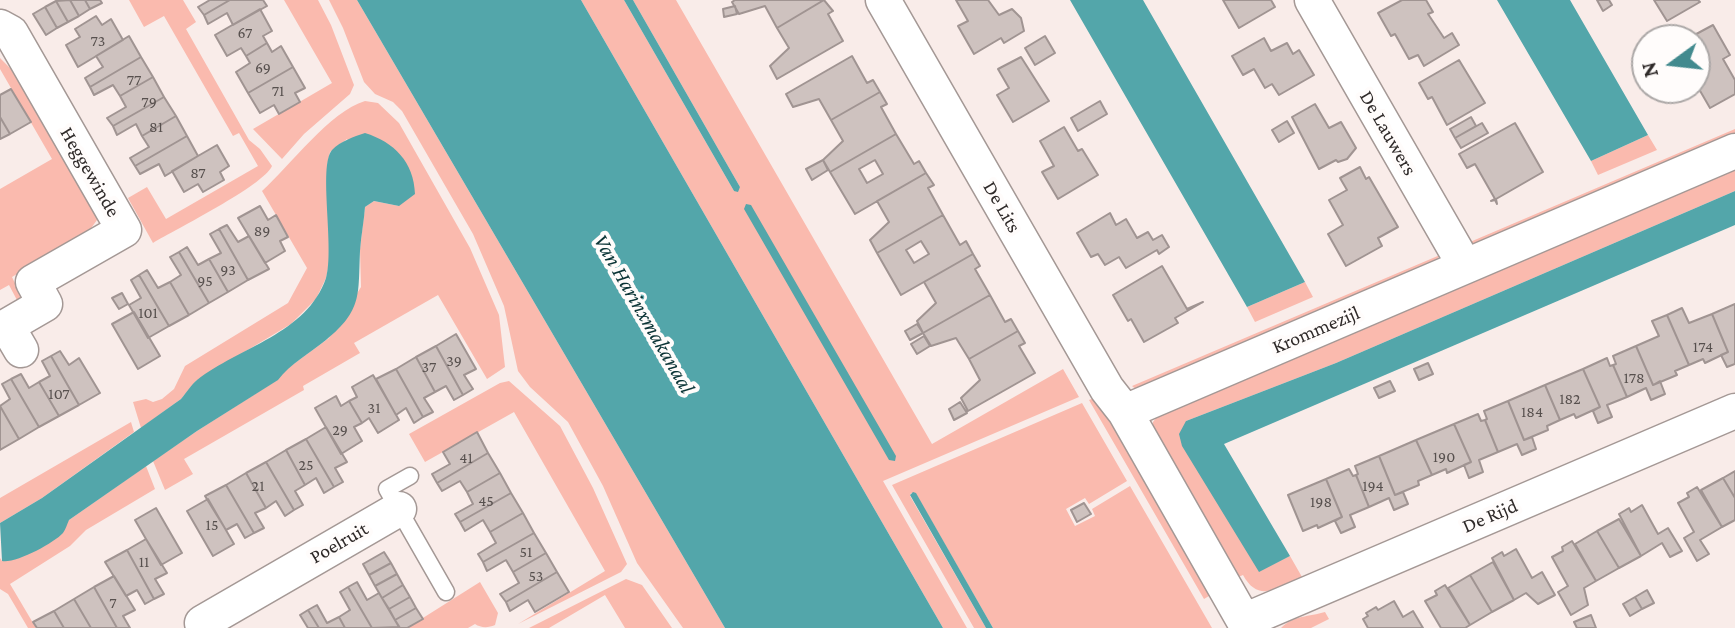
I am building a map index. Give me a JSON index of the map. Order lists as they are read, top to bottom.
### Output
{
  "streets": {
    "street": [
      "De Lauwers",
      "Heggewinde",
      "De Lits",
      "Krommezijl",
      "De Rijd",
      "Poelruit"
    ]
  },
  "crossings": [
    ["De Lauwers", "Krommezijl"],
    ["De Lits", "Krommezijl"]
  ],
  "water": ["Van Harinxmakanaal"],
  "house_numbers": [
    "67",
    "73",
    "69",
    "77",
    "71",
    "79",
    "81",
    "87",
    "89",
    "93",
    "95",
    "101",
    "174",
    "39",
    "37",
    "178",
    "107",
    "182",
    "31",
    "184",
    "29",
    "190",
    "41",
    "25",
    "21",
    "194",
    "45",
    "198",
    "15",
    "51",
    "11",
    "53",
    "7"
  ],
  "north": "left"
}
